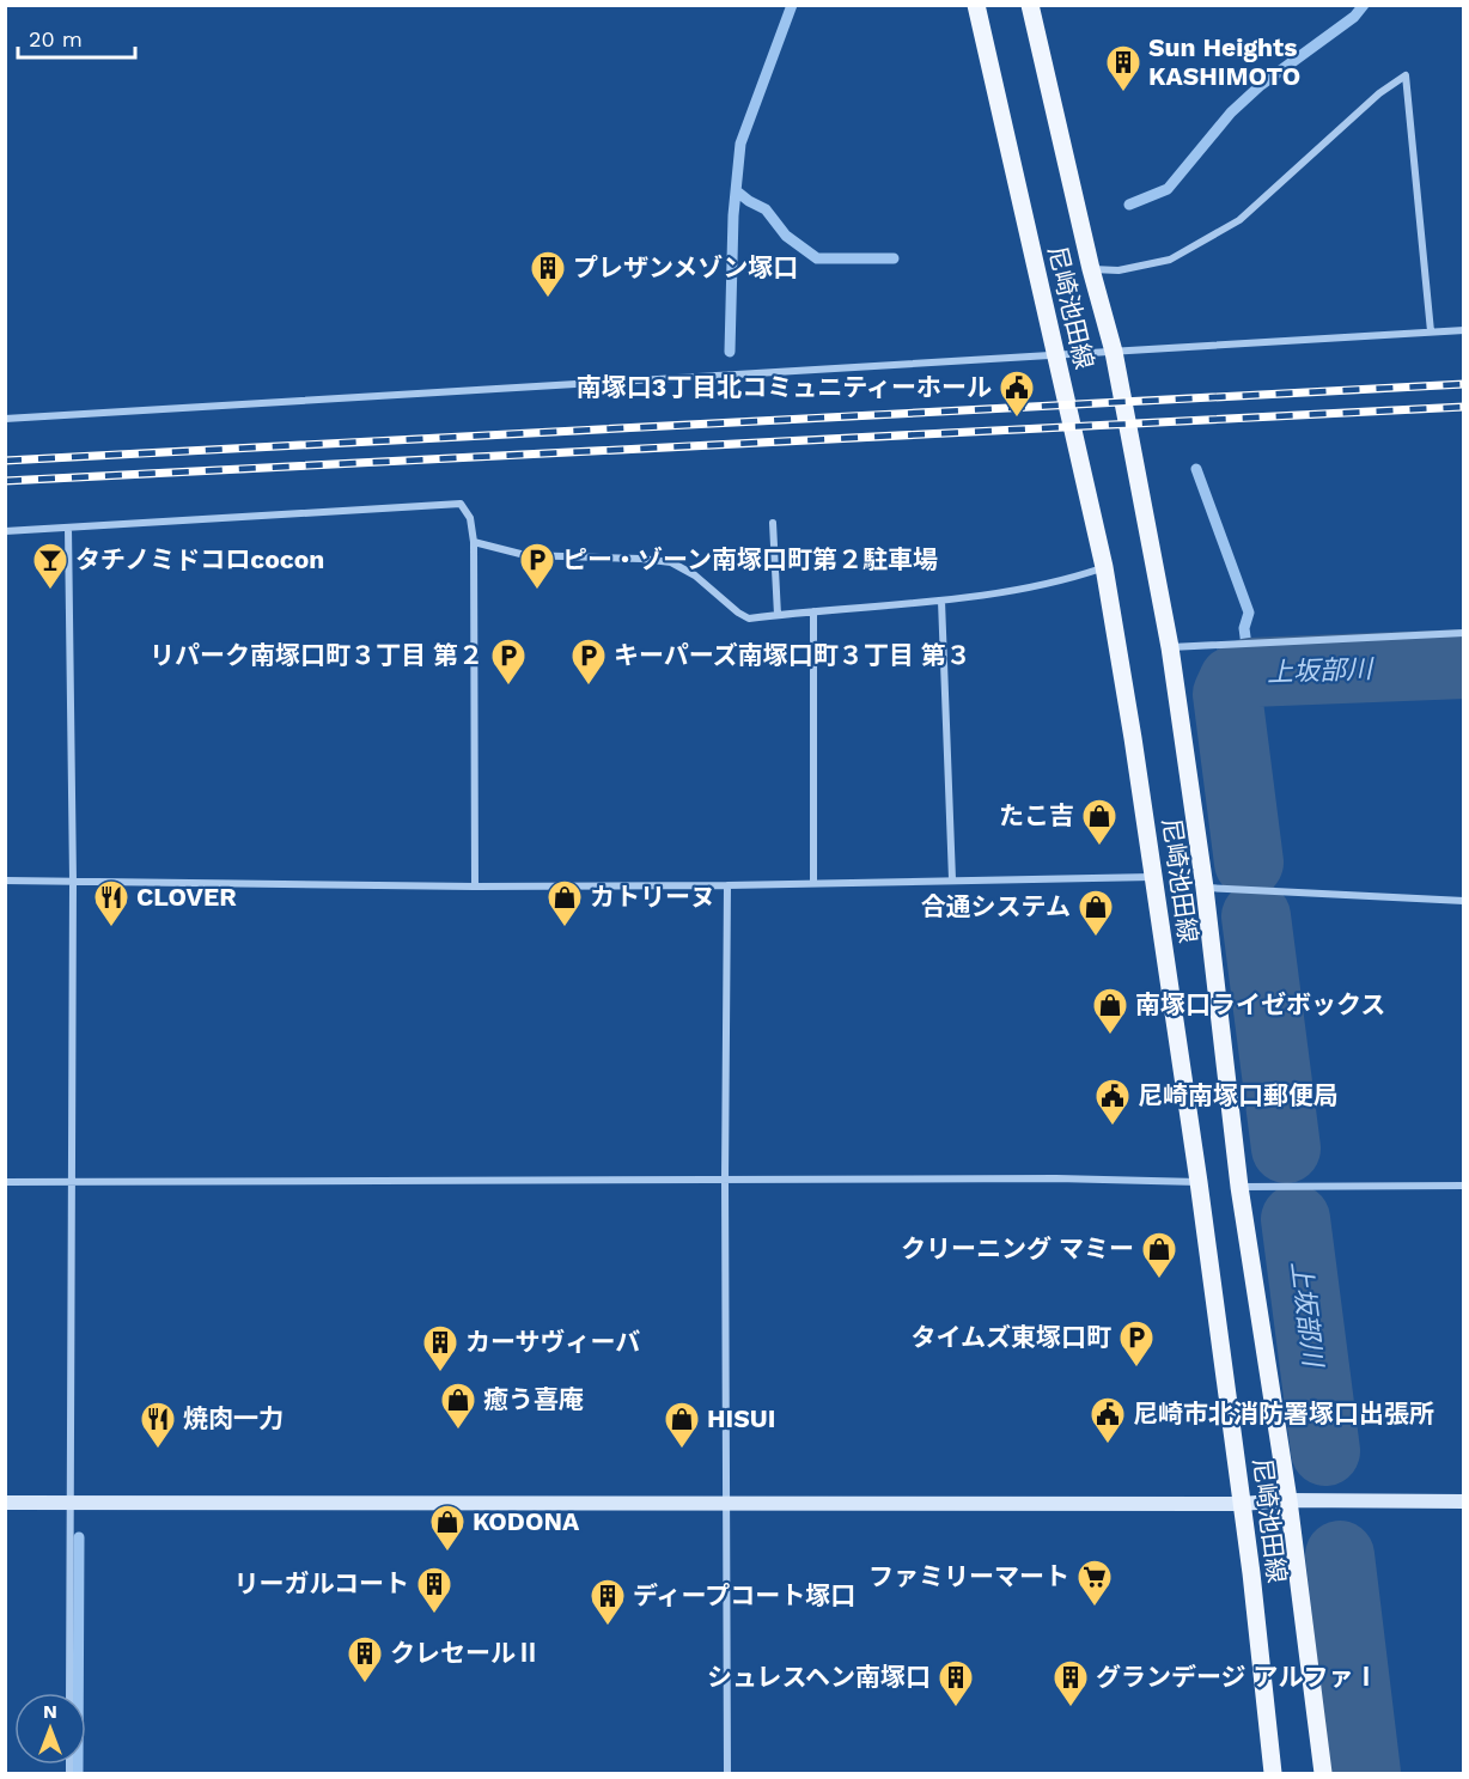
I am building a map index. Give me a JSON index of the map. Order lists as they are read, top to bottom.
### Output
{
  "streets": {
    "main road": ["尼崎池田線"]
  },
  "water": ["上坂部川"],
  "places": {
    "building": [
      "Sun Heights KASHIMOTO",
      "プレザンメゾン塚口",
      "カーサヴィーバ",
      "リーガルコート",
      "ディープコート塚口",
      "クレセールⅡ",
      "シュレスヘン南塚口",
      "グランデージ アルファⅠ"
    ],
    "public building": ["南塚口3丁目北コミュニティーホール", "尼崎南塚口郵便局", "尼崎市北消防署塚口出張所"],
    "bar": ["タチノミドコロcocon"],
    "parking": [
      "ピー・ゾーン南塚口町第２駐車場",
      "リパーク南塚口町３丁目 第２",
      "キーパーズ南塚口町３丁目 第３",
      "タイムズ東塚口町"
    ],
    "shop": [
      "たこ吉",
      "カトリーヌ",
      "合通システム",
      "南塚口ライゼボックス",
      "クリーニング マミー",
      "癒う喜庵",
      "HISUI",
      "KODONA"
    ],
    "restaurant": ["CLOVER", "焼肉一力"],
    "supermarket": ["ファミリーマート"]
  },
  "scale_bar": "20 m",
  "north": "top"
}
